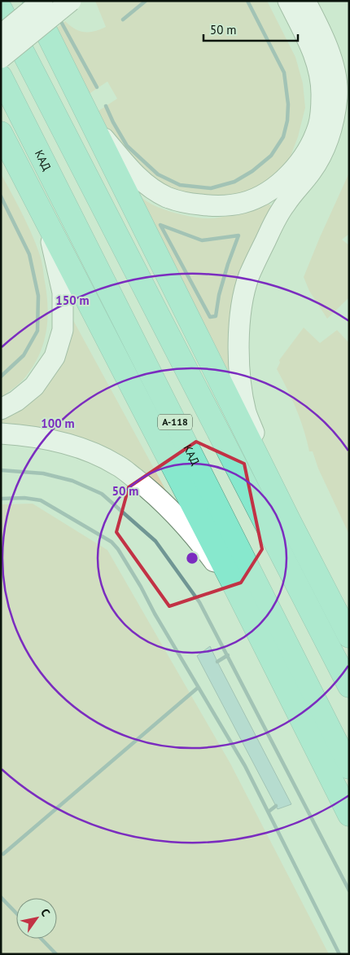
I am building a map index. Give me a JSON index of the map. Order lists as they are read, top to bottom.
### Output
{
  "streets": {
    "highway": ["КАД", "А-118"]
  },
  "scale_bar": "50 m",
  "north": "top right",
  "rings": ["150 m", "100 m", "50 m"]
}
